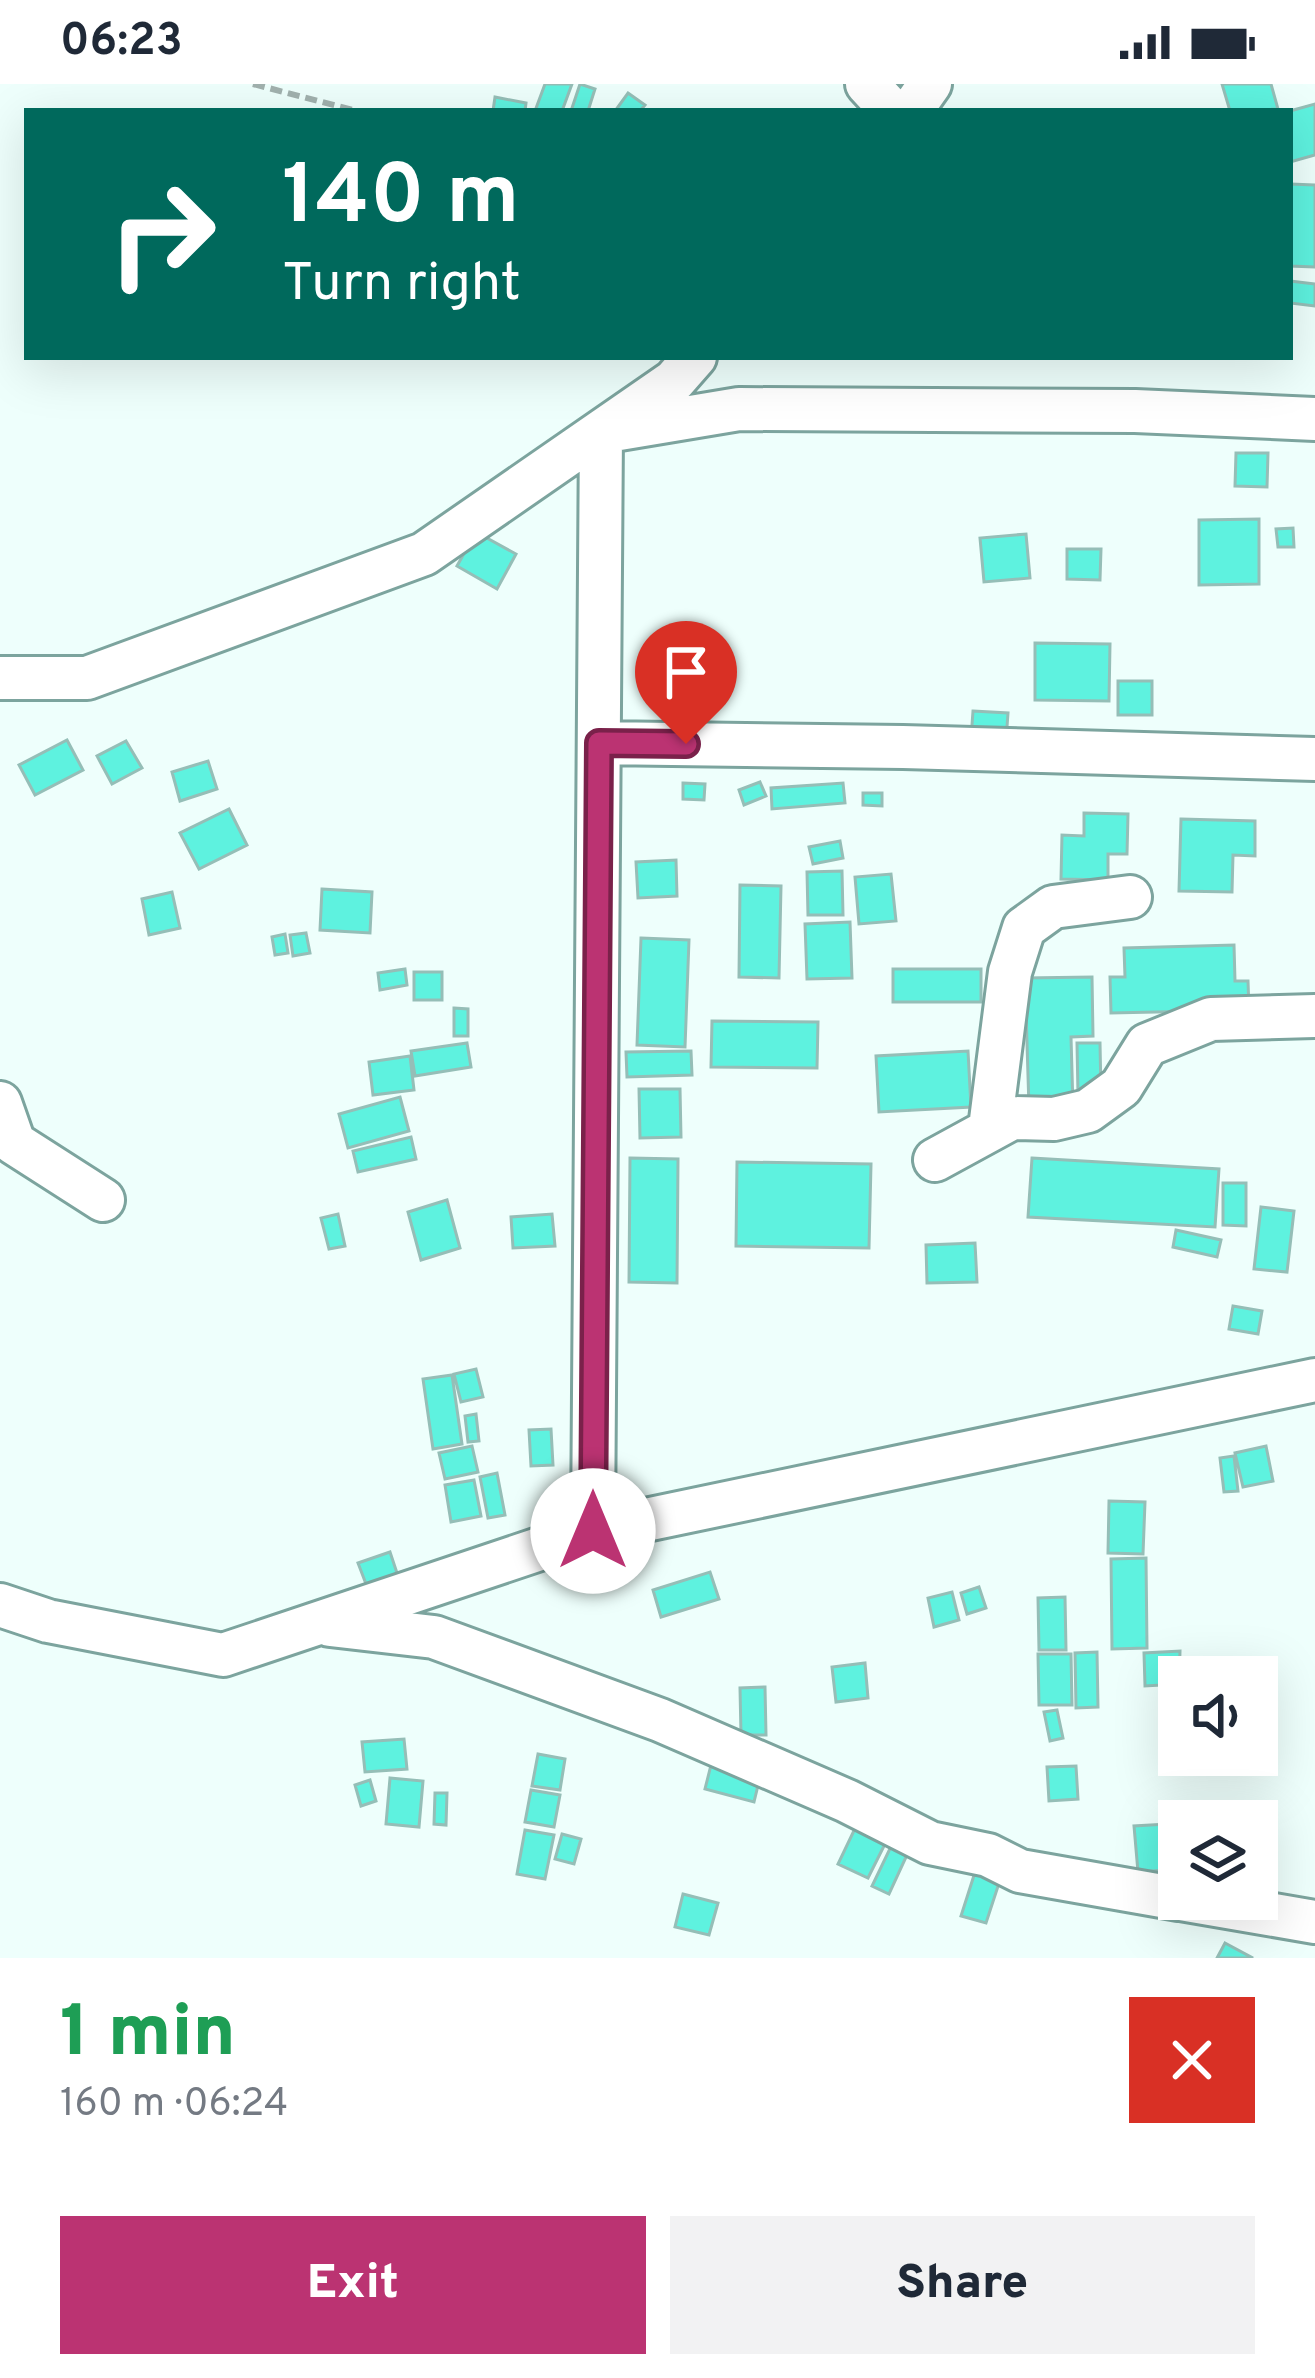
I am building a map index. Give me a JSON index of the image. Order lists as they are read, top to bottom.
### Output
{
  "page": {
    "status": "06:23",
    "turn": ["140 m", "Turn right"],
    "heading": ["1 min", "160 m · 06:24"],
    "buttons": ["Exit", "Share"]
  }
}
